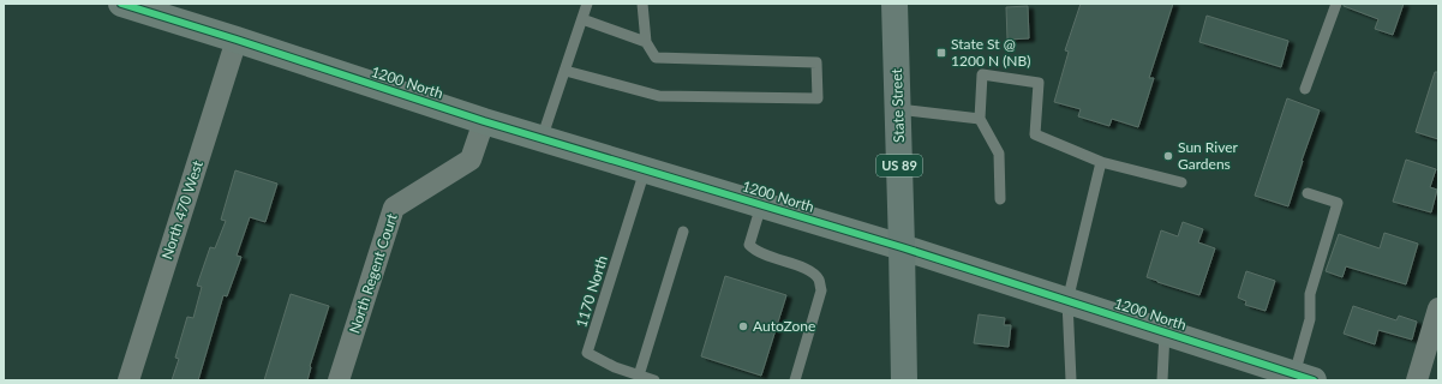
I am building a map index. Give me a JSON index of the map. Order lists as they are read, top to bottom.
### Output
{
  "streets": {
    "main road": ["State Street", "US 89"],
    "street": ["1200 North", "North 470 West", "North Regent Court"],
    "lane": ["1170 North"]
  },
  "crossings": [
    ["1200 North", "State Street"],
    ["1200 North", "North 470 West"],
    ["1200 North", "North Regent Court"],
    ["1200 North", "1170 North"]
  ],
  "places": {
    "transit": ["State St @ 1200 N (NB)"],
    "other": ["Sun River Gardens", "AutoZone"]
  }
}
